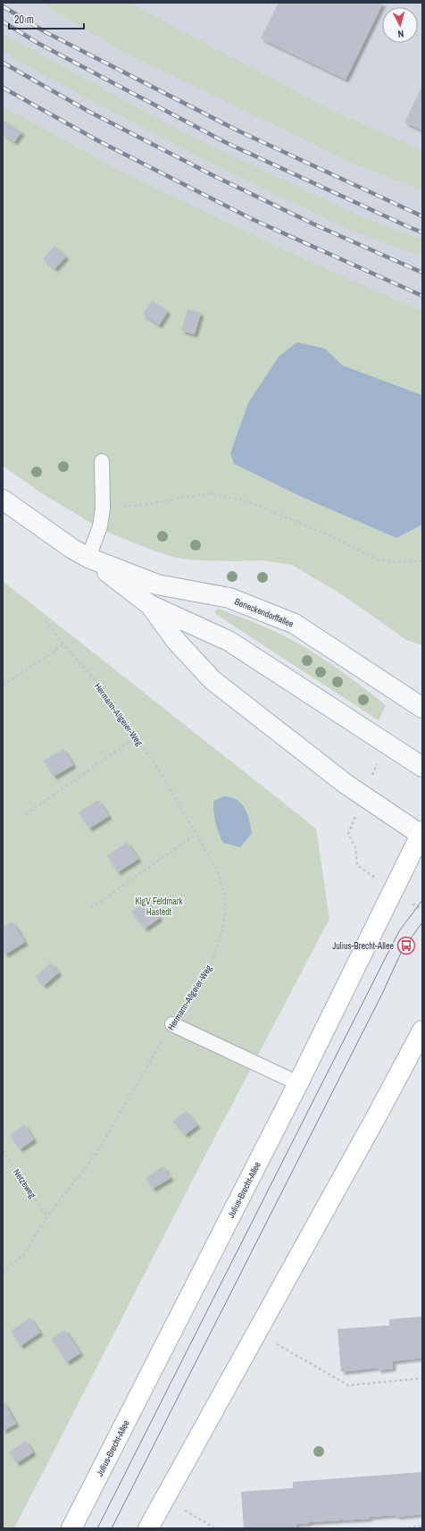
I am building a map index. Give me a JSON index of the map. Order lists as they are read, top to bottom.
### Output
{
  "streets": {
    "main road": ["Julius-Brecht-Allee"],
    "street": ["Beneckendorffallee"],
    "path": ["Hermann-Allgeier-Weg", "Netzeweg"]
  },
  "crossings": [
    ["Beneckendorffallee", "Julius-Brecht-Allee"],
    ["Hermann-Allgeier-Weg", "Netzeweg"]
  ],
  "parks": ["KlgV Feldmark Hastedt"],
  "places": {
    "bus stop": ["Julius-Brecht-Allee"]
  },
  "scale_bar": "20 m",
  "north": "bottom"
}
